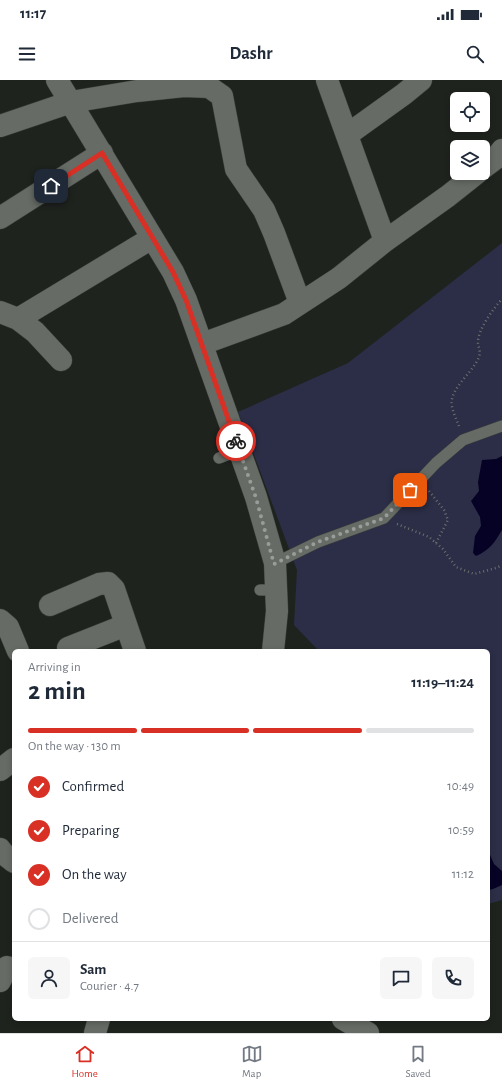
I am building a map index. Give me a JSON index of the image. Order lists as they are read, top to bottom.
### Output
{
  "page": {
    "status": "11:17",
    "header": "Dashr",
    "heading": ["2 min", "Arriving in", "11:19–11:24"],
    "panel": ["Sam", "Courier · 4.7"],
    "bar": "On the way · 130 m",
    "list": [
      ["Confirmed", "10:49"],
      ["Preparing", "10:59"],
      ["On the way", "11:12"],
      "Delivered"
    ],
    "tabs": ["Home", "Map", "Saved"]
  }
}
